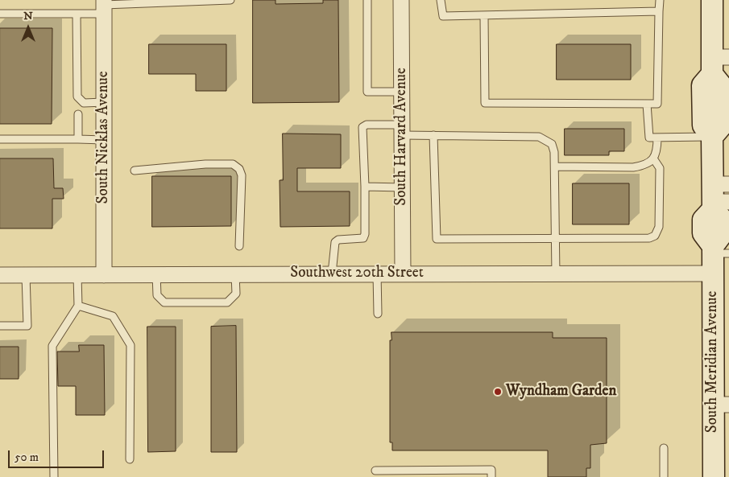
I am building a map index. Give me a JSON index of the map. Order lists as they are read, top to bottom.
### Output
{
  "streets": {
    "main road": ["South Meridian Avenue"],
    "street": ["South Harvard Avenue", "South Nicklas Avenue", "Southwest 20th Street"]
  },
  "crossings": [
    ["South Harvard Avenue", "Southwest 20th Street"],
    ["South Nicklas Avenue", "Southwest 20th Street"],
    ["Southwest 20th Street", "South Meridian Avenue"]
  ],
  "places": ["Wyndham Garden"],
  "scale_bar": "50 m",
  "north": "top"
}
